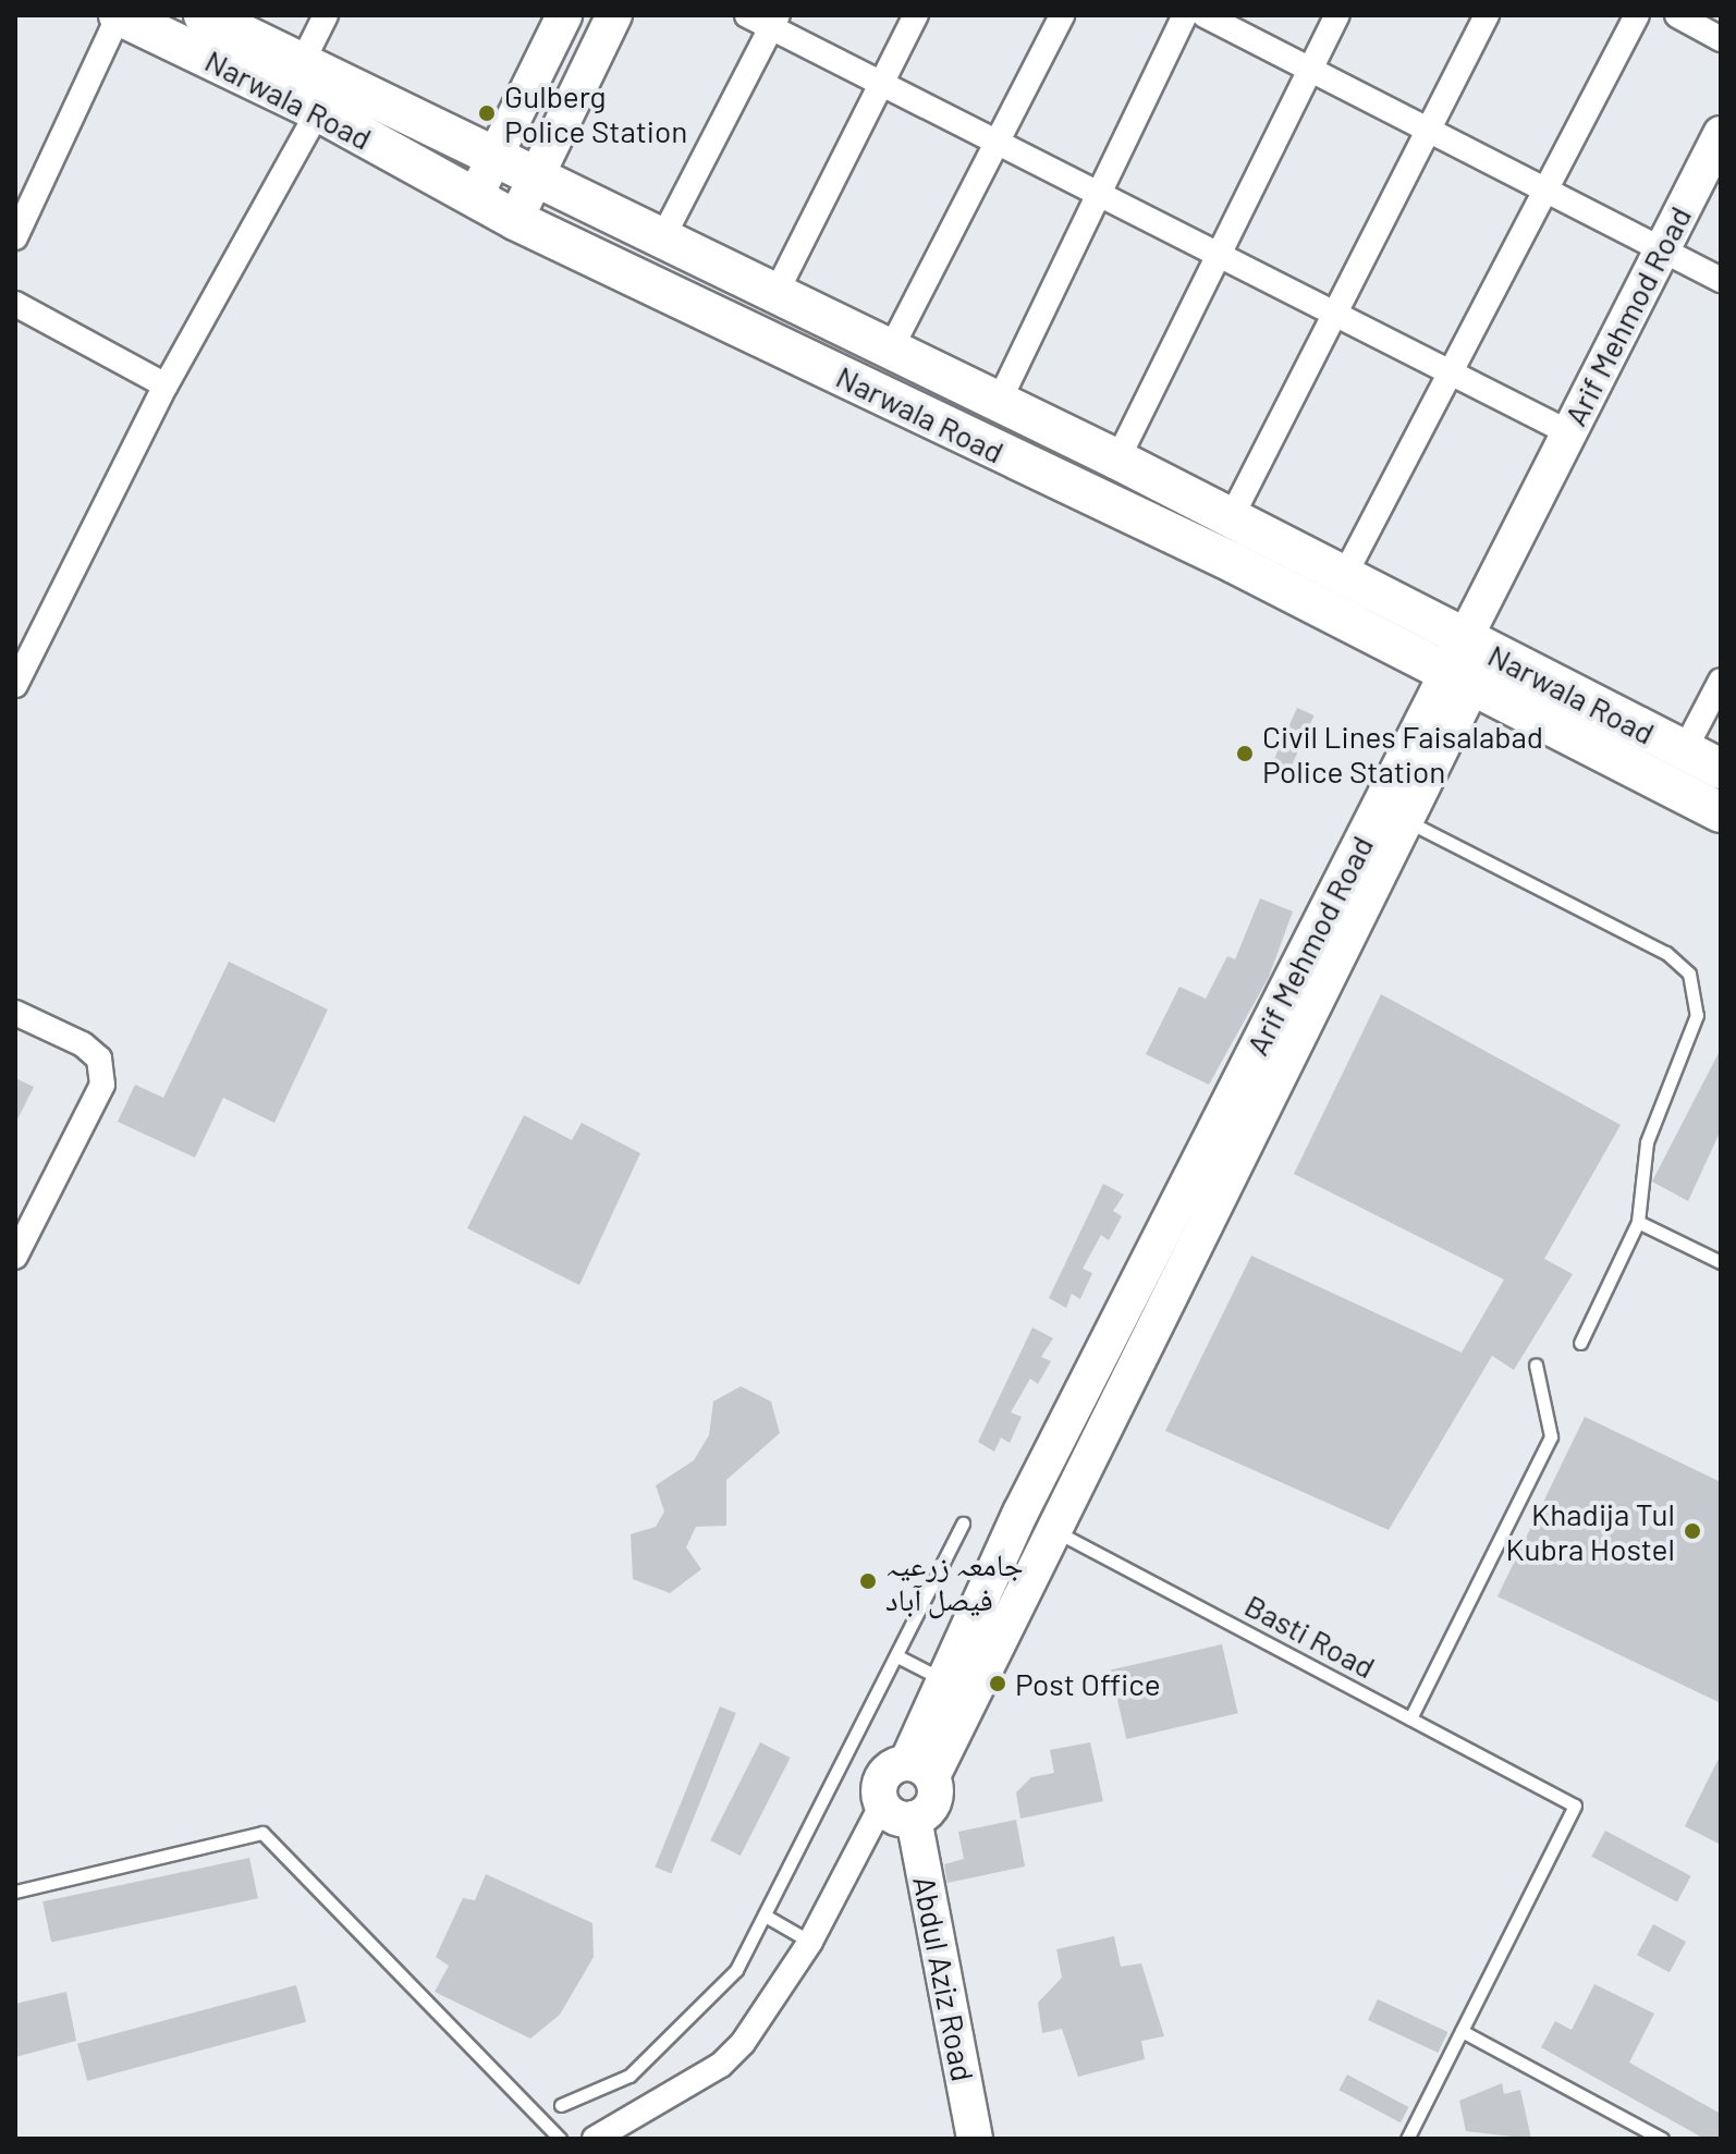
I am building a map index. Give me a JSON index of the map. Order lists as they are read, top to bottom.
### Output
{
  "streets": {
    "main road": ["Narwala Road"],
    "street": ["Arif Mehmod Road", "Abdul Aziz Road"],
    "lane": ["Basti Road"]
  },
  "crossings": [
    ["Narwala Road", "Arif Mehmod Road"]
  ],
  "places": [
    "Gulberg Police Station",
    "Civil Lines Faisalabad Police Station",
    "Khadija Tul Kubra Hostel",
    "جامعہ زرعیہ فیصل آباد",
    "Post Office"
  ]
}
